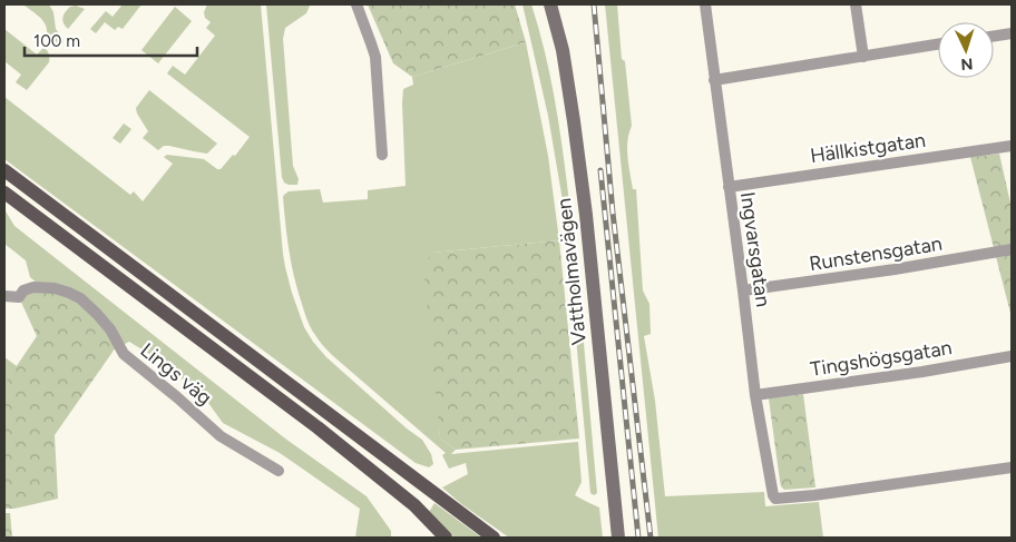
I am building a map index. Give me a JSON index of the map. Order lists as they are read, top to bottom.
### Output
{
  "streets": {
    "main road": ["Vattholmavägen"],
    "street": [
      "Hällkistgatan",
      "Ingvarsgatan",
      "Runstensgatan",
      "Tingshögsgatan",
      "Lings väg"
    ]
  },
  "crossings": [
    ["Hällkistgatan", "Ingvarsgatan"],
    ["Ingvarsgatan", "Runstensgatan"],
    ["Ingvarsgatan", "Tingshögsgatan"]
  ],
  "scale_bar": "100 m",
  "north": "bottom"
}
